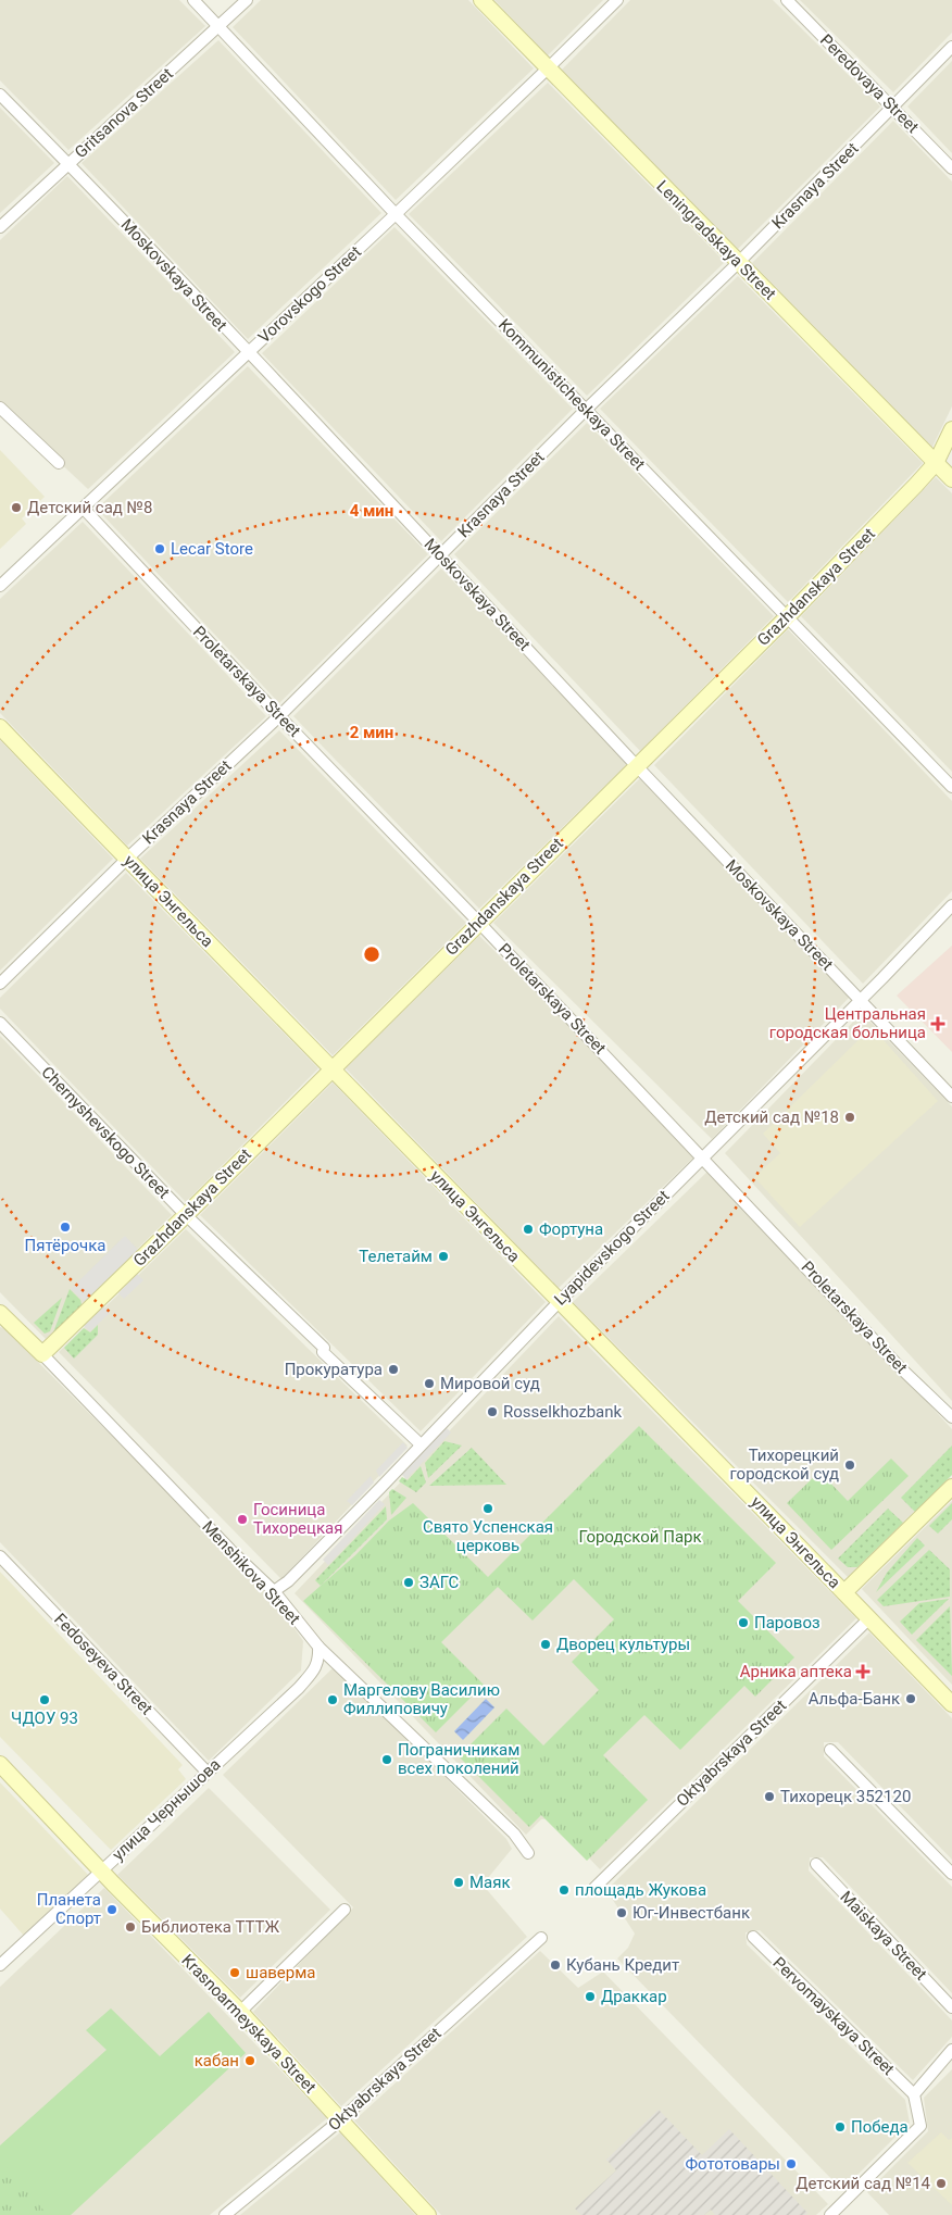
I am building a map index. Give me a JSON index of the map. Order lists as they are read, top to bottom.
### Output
{
  "streets": {
    "main road": [
      "Leningradskaya Street",
      "Grazhdanskaya Street",
      "улица Энгельса",
      "Menshikova Street",
      "Krasnoarmeyskaya Street"
    ],
    "street": [
      "Peredovaya Street",
      "Gritsanova Street",
      "Krasnaya Street",
      "Moskovskaya Street",
      "Vorovskogo Street",
      "Kommunisticheskaya Street",
      "Proletarskaya Street",
      "Chernyshevskogo Street",
      "Lyapidevskogo Street",
      "Fedoseyeva Street",
      "Oktyabrskaya Street",
      "улица Чернышова",
      "Maiskaya Street",
      "Pervomayskaya Street"
    ]
  },
  "crossings": [
    ["Peredovaya Street", "Krasnaya Street"],
    ["Gritsanova Street", "Moskovskaya Street"],
    ["Gritsanova Street", "Kommunisticheskaya Street"],
    ["Krasnaya Street", "Leningradskaya Street"],
    ["Krasnaya Street", "Moskovskaya Street"],
    ["Krasnaya Street", "Kommunisticheskaya Street"],
    ["Krasnaya Street", "Proletarskaya Street"],
    ["Krasnaya Street", "улица Энгельса"],
    ["Leningradskaya Street", "Vorovskogo Street"],
    ["Leningradskaya Street", "Grazhdanskaya Street"],
    ["Moskovskaya Street", "Vorovskogo Street"],
    ["Moskovskaya Street", "Grazhdanskaya Street"],
    ["Moskovskaya Street", "Lyapidevskogo Street"],
    ["Vorovskogo Street", "Kommunisticheskaya Street"],
    ["Vorovskogo Street", "Proletarskaya Street"],
    ["Kommunisticheskaya Street", "Grazhdanskaya Street"],
    ["Grazhdanskaya Street", "Proletarskaya Street"],
    ["Grazhdanskaya Street", "улица Энгельса"],
    ["Grazhdanskaya Street", "Chernyshevskogo Street"],
    ["Grazhdanskaya Street", "Menshikova Street"],
    ["Proletarskaya Street", "Lyapidevskogo Street"],
    ["улица Энгельса", "Lyapidevskogo Street"],
    ["улица Энгельса", "Oktyabrskaya Street"],
    ["Chernyshevskogo Street", "Lyapidevskogo Street"],
    ["Lyapidevskogo Street", "Menshikova Street"],
    ["Menshikova Street", "улица Чернышова"],
    ["Fedoseyeva Street", "улица Чернышова"],
    ["Oktyabrskaya Street", "Krasnoarmeyskaya Street"],
    ["улица Чернышова", "Krasnoarmeyskaya Street"]
  ],
  "parks": ["Городской Парк"],
  "places": {
    "other": [
      "Детский сад №8",
      "Lecar Store",
      "Детский сад №18",
      "Пятёрочка",
      "Фортуна",
      "Телетайм",
      "Прокуратура",
      "Мировой суд",
      "Rosselkhozbank",
      "Тихорецкий городской суд",
      "Свято Успенская церковь",
      "Госиница Тихорецкая",
      "ЗАГС",
      "Паровоз",
      "Дворец культуры",
      "Альфа-Банк",
      "ЧДОУ 93",
      "Маргелову Василию Филлиповичу",
      "Пограничникам всех поколений",
      "Тихорецк 352120",
      "Маяк",
      "площадь Жукова",
      "Планета Спорт",
      "Юг-Инвестбанк",
      "Библиотека ТТТЖ",
      "Кубань Кредит",
      "шаверма",
      "Драккар",
      "кабан",
      "Победа",
      "Фототовары",
      "Детский сад №14"
    ],
    "health": ["Центральная городская больница", "Арника аптека"]
  },
  "rings": ["4 мин", "2 мин"]
}
